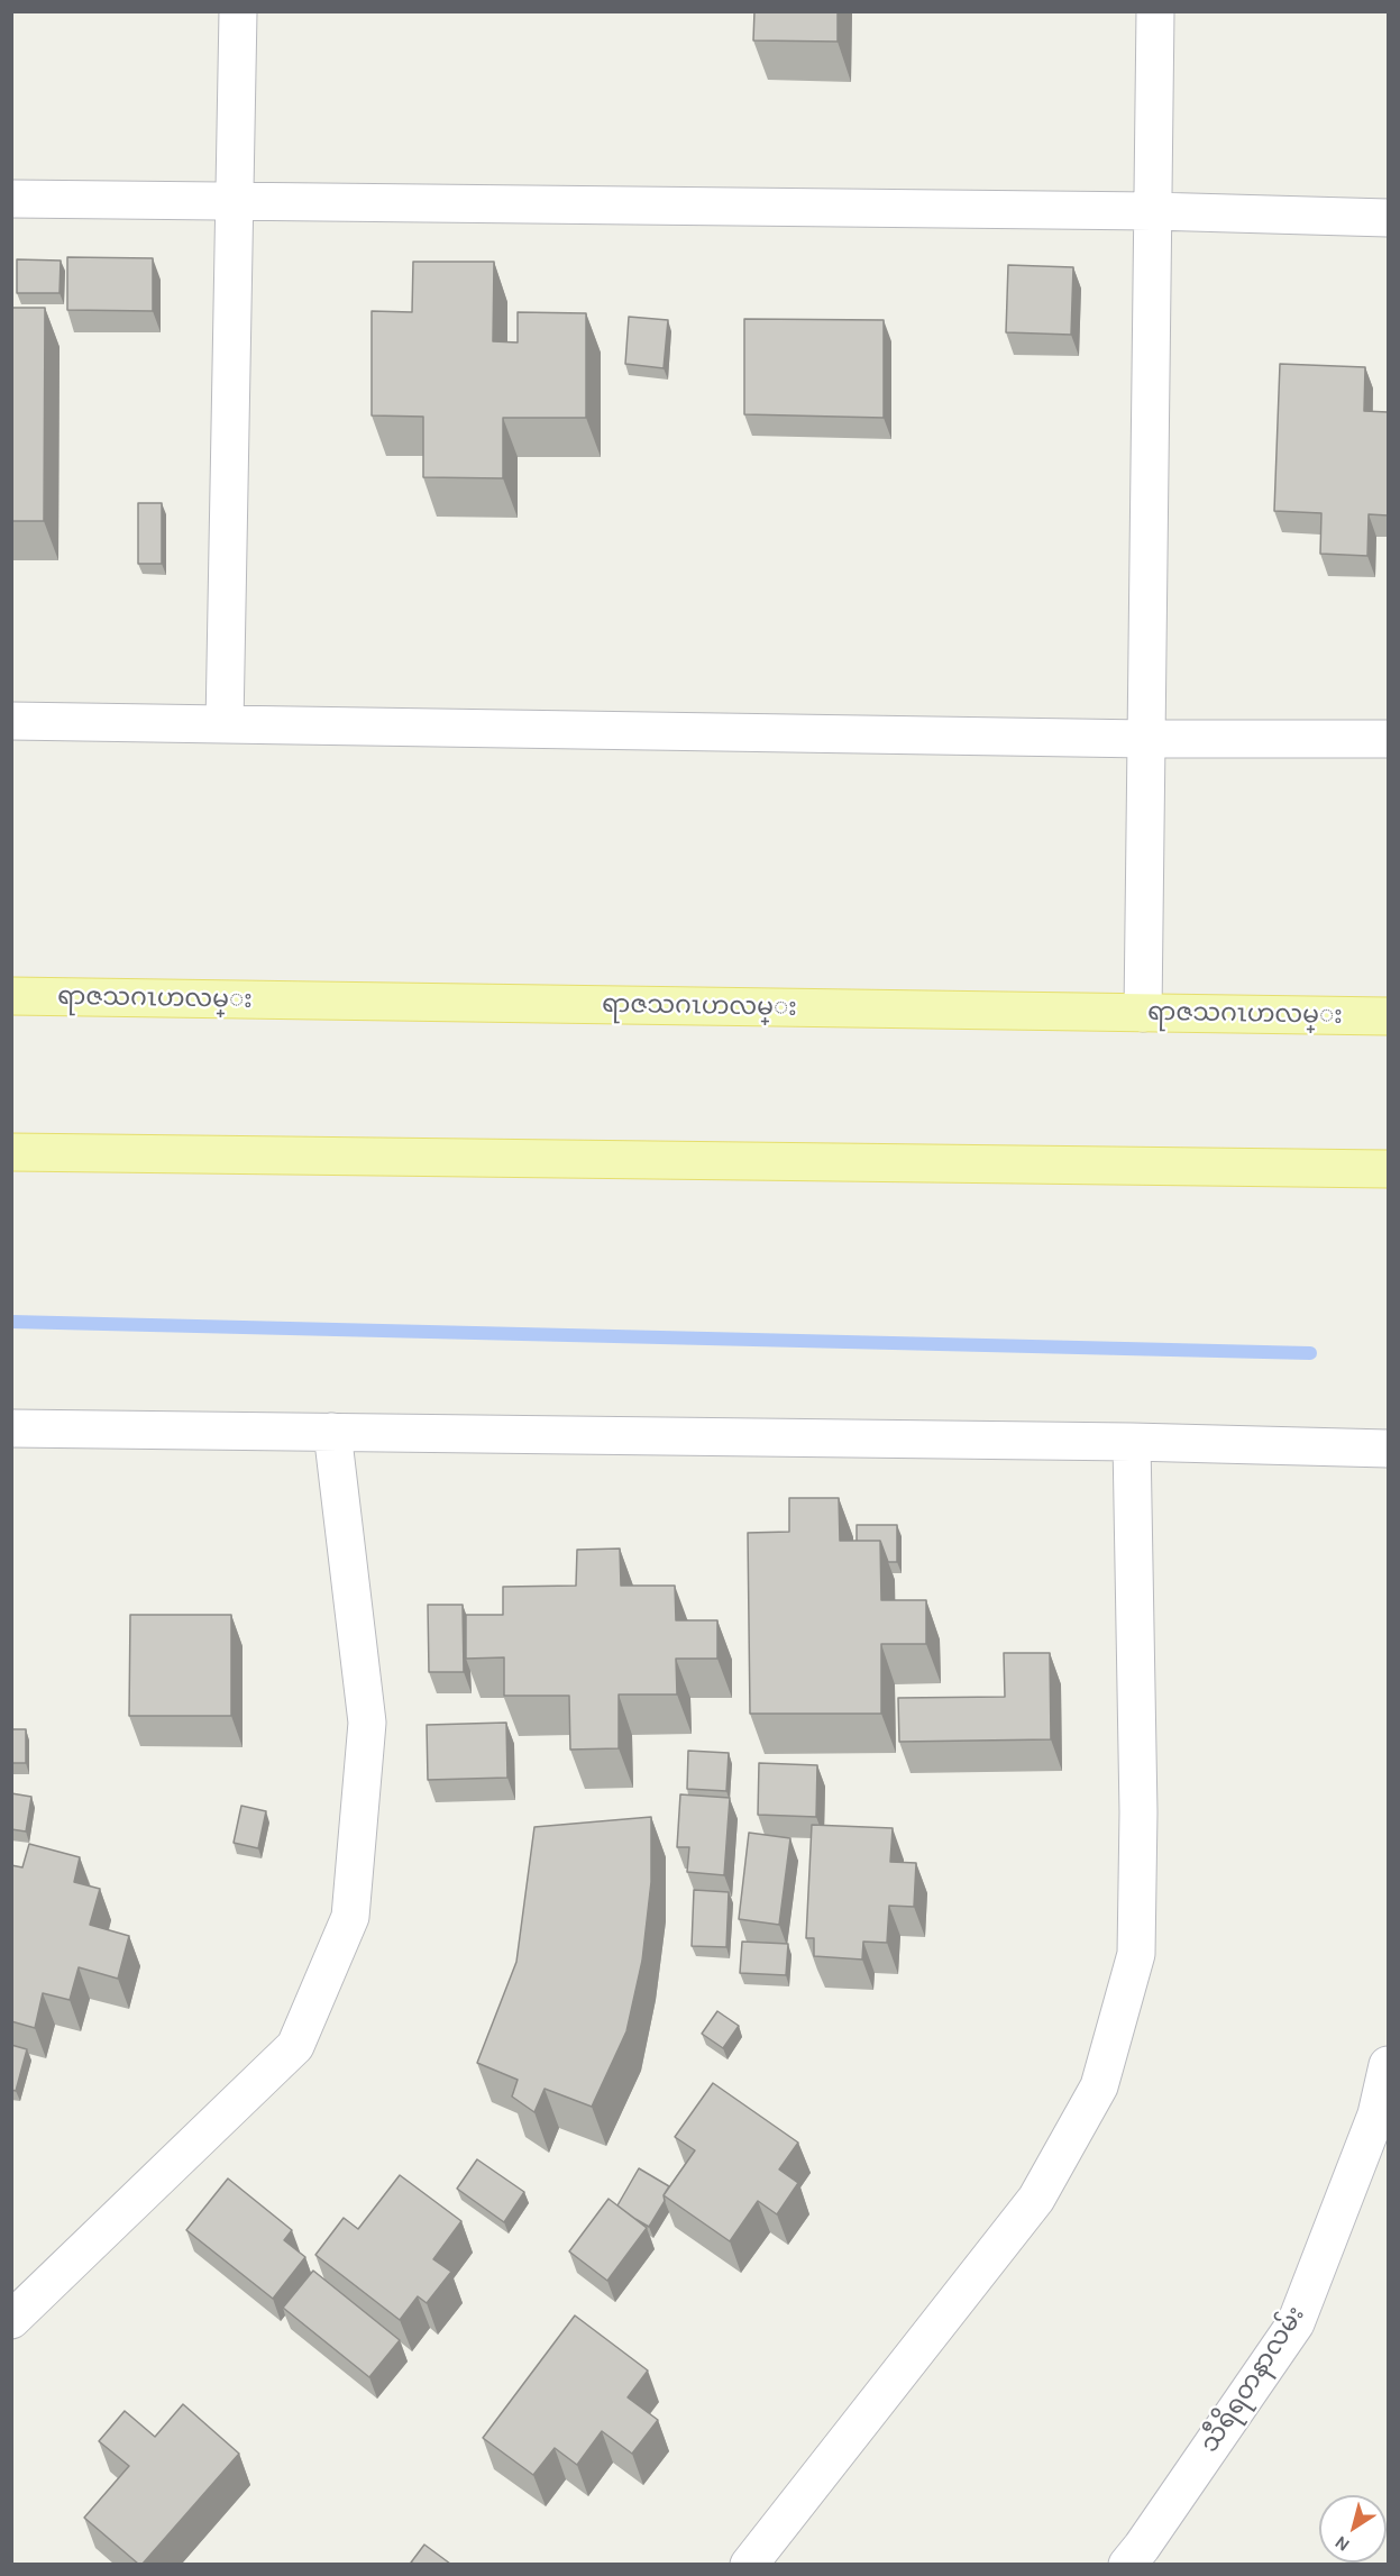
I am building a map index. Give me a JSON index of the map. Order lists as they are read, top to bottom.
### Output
{
  "streets": {
    "main road": ["ရာဇသဂၤဟလမ္း"],
    "street": ["သီရိရတနာလမ်း"]
  },
  "north": "bottom left"
}
